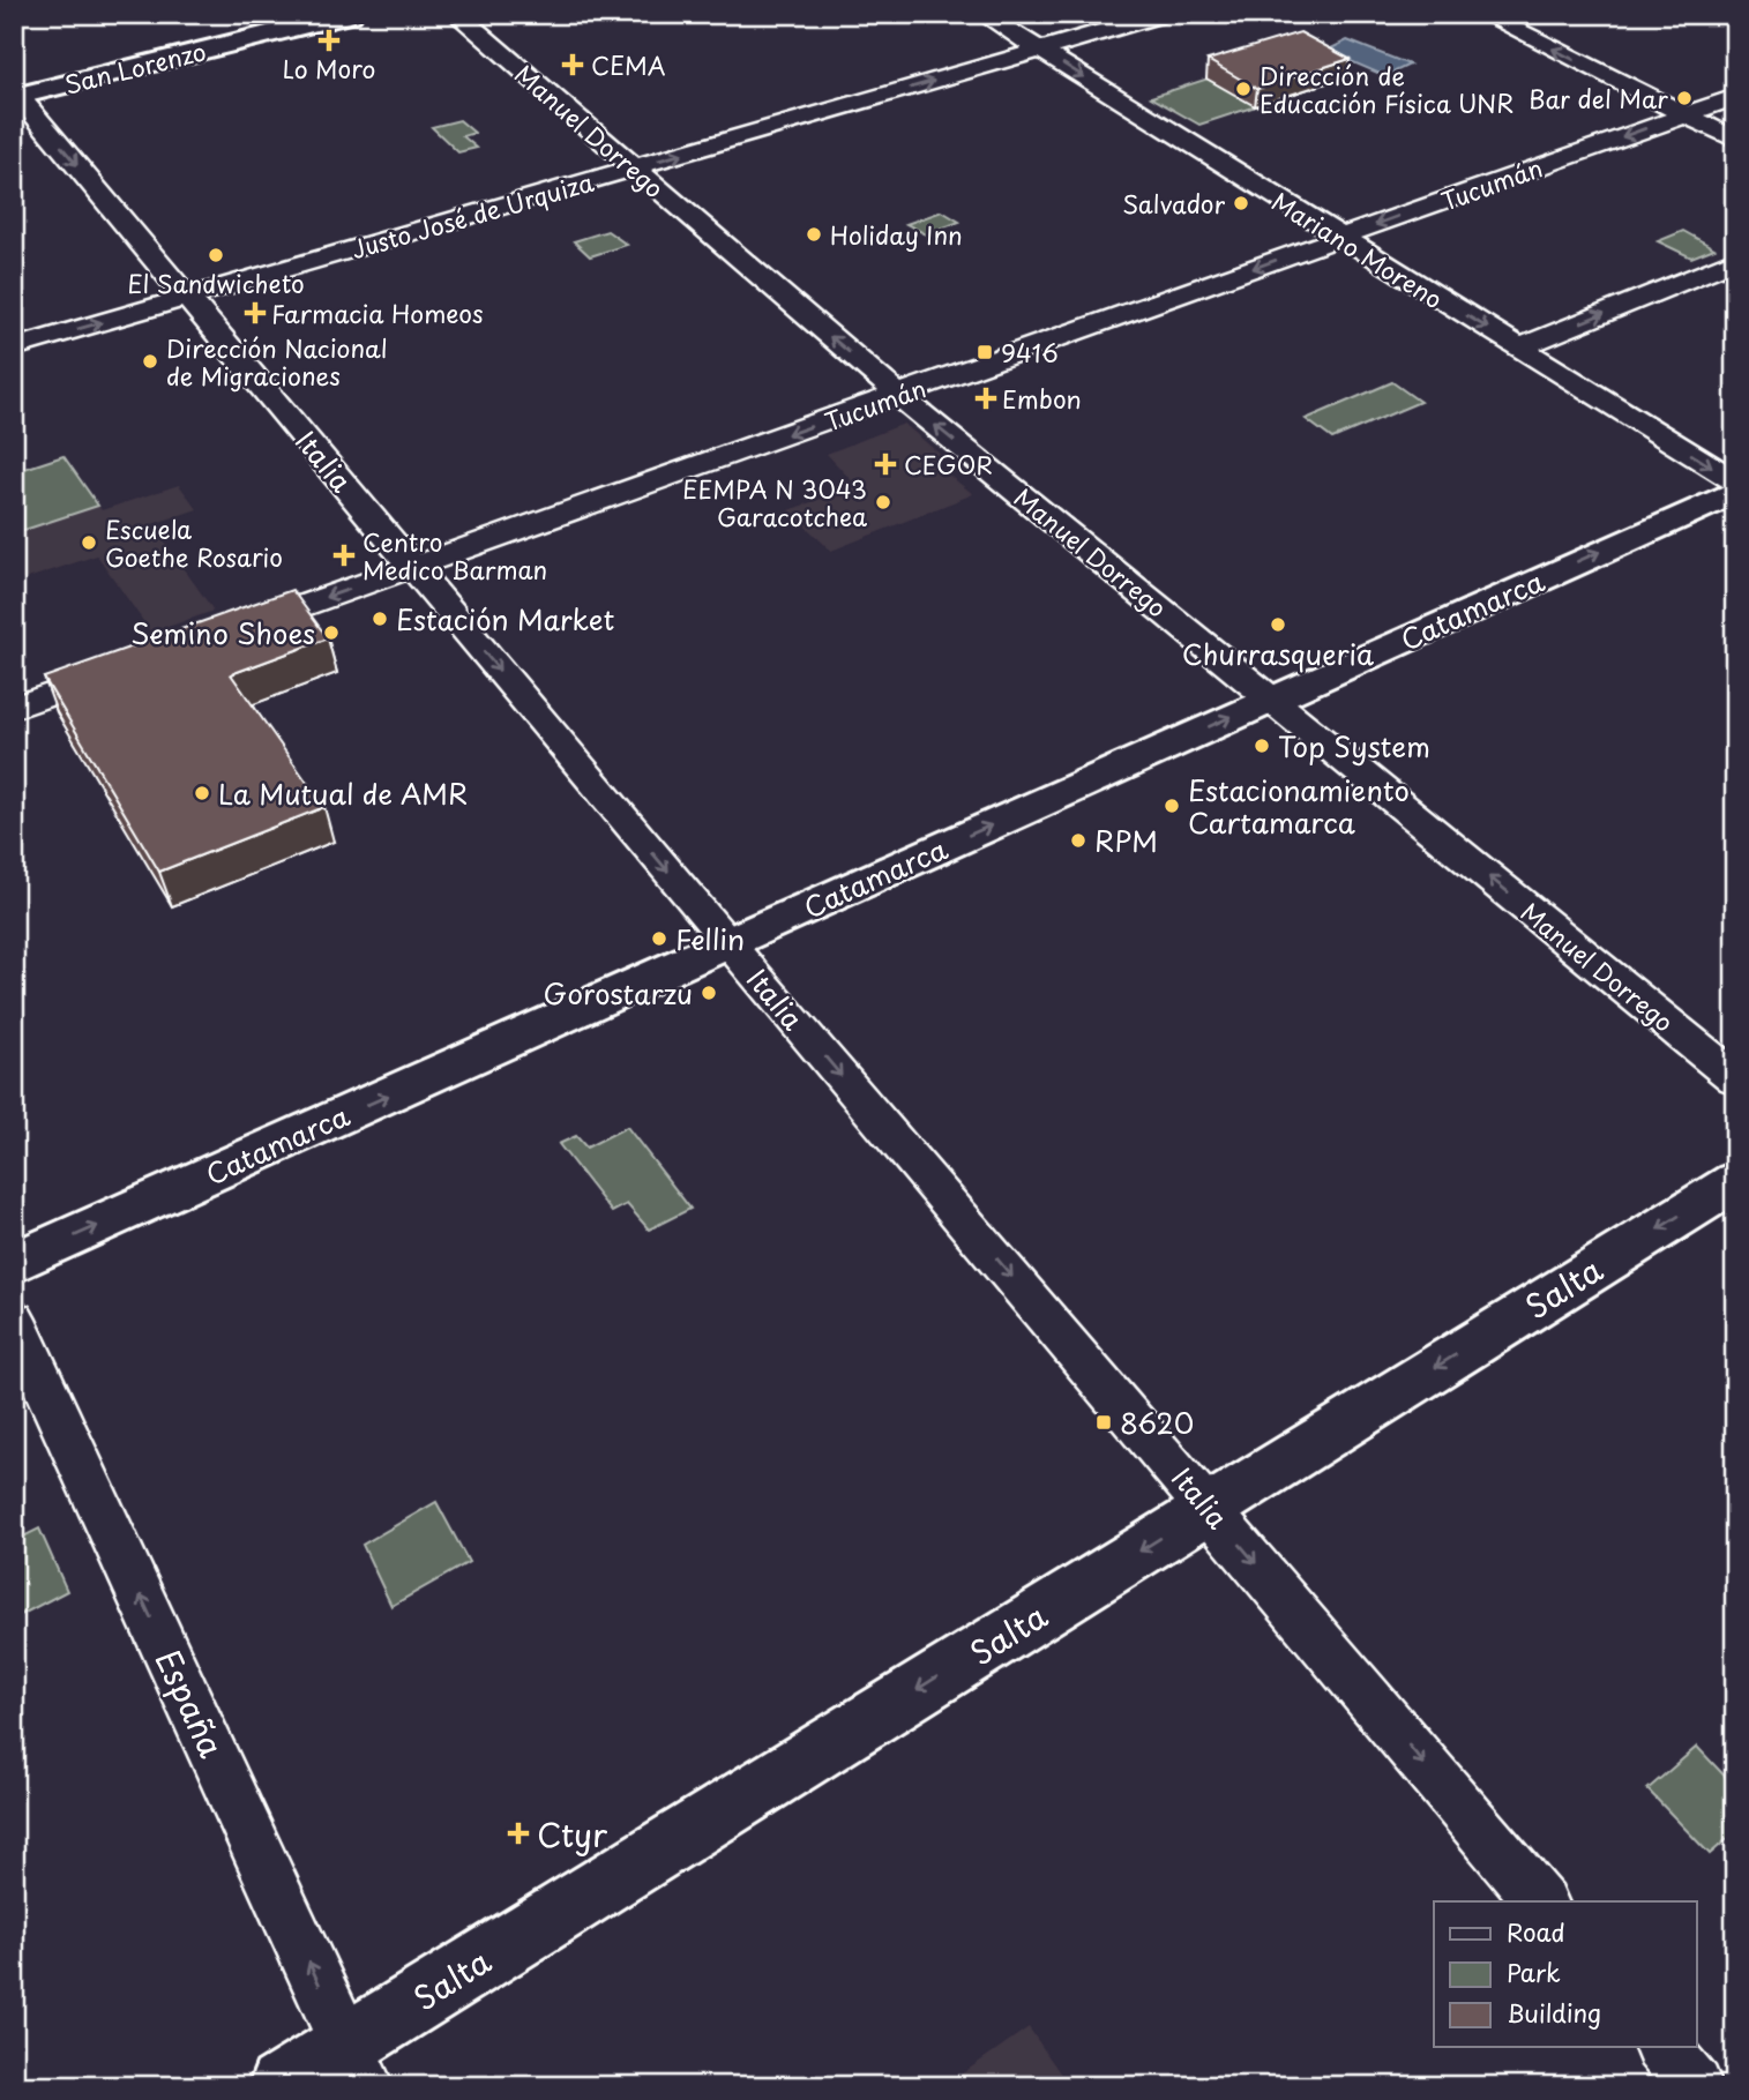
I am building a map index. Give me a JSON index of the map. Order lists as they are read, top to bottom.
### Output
{
  "streets": {
    "main road": ["San Lorenzo", "Catamarca", "Salta"],
    "street": [
      "Manuel Dorrego",
      "Tucumán",
      "Justo José de Urquiza",
      "Mariano Moreno",
      "Italia",
      "España"
    ]
  },
  "crossings": [
    ["San Lorenzo", "Italia"],
    ["Manuel Dorrego", "Tucumán"],
    ["Manuel Dorrego", "Justo José de Urquiza"],
    ["Manuel Dorrego", "Catamarca"],
    ["Tucumán", "Mariano Moreno"],
    ["Tucumán", "Italia"],
    ["Justo José de Urquiza", "Mariano Moreno"],
    ["Justo José de Urquiza", "Italia"],
    ["Italia", "Catamarca"],
    ["Italia", "Salta"],
    ["Salta", "España"]
  ],
  "one_way": [
    "Manuel Dorrego",
    "Tucumán",
    "Justo José de Urquiza",
    "Italia",
    "Catamarca",
    "Salta",
    "España"
  ],
  "places": {
    "health": [
      "Lo Moro",
      "CEMA",
      "Farmacia Homeos",
      "Embon",
      "CEGOR",
      "Centro Medico Barman",
      "Ctyr"
    ],
    "other": [
      "Dirección de Educación Física UNR",
      "Bar del Mar",
      "Salvador",
      "Holiday Inn",
      "El Sandwicheto",
      "Dirección Nacional de Migraciones",
      "EEMPA N 3043 Garacotchea",
      "Escuela Goethe Rosario",
      "Estación Market",
      "Churrasqueria",
      "Semino Shoes",
      "Top System",
      "La Mutual de AMR",
      "Estacionamiento Cartamarca",
      "RPM",
      "Fellin",
      "Gorostarzu"
    ],
    "transit": ["9416", "8620"]
  },
  "legend": ["Road", "Park", "Building"]
}
